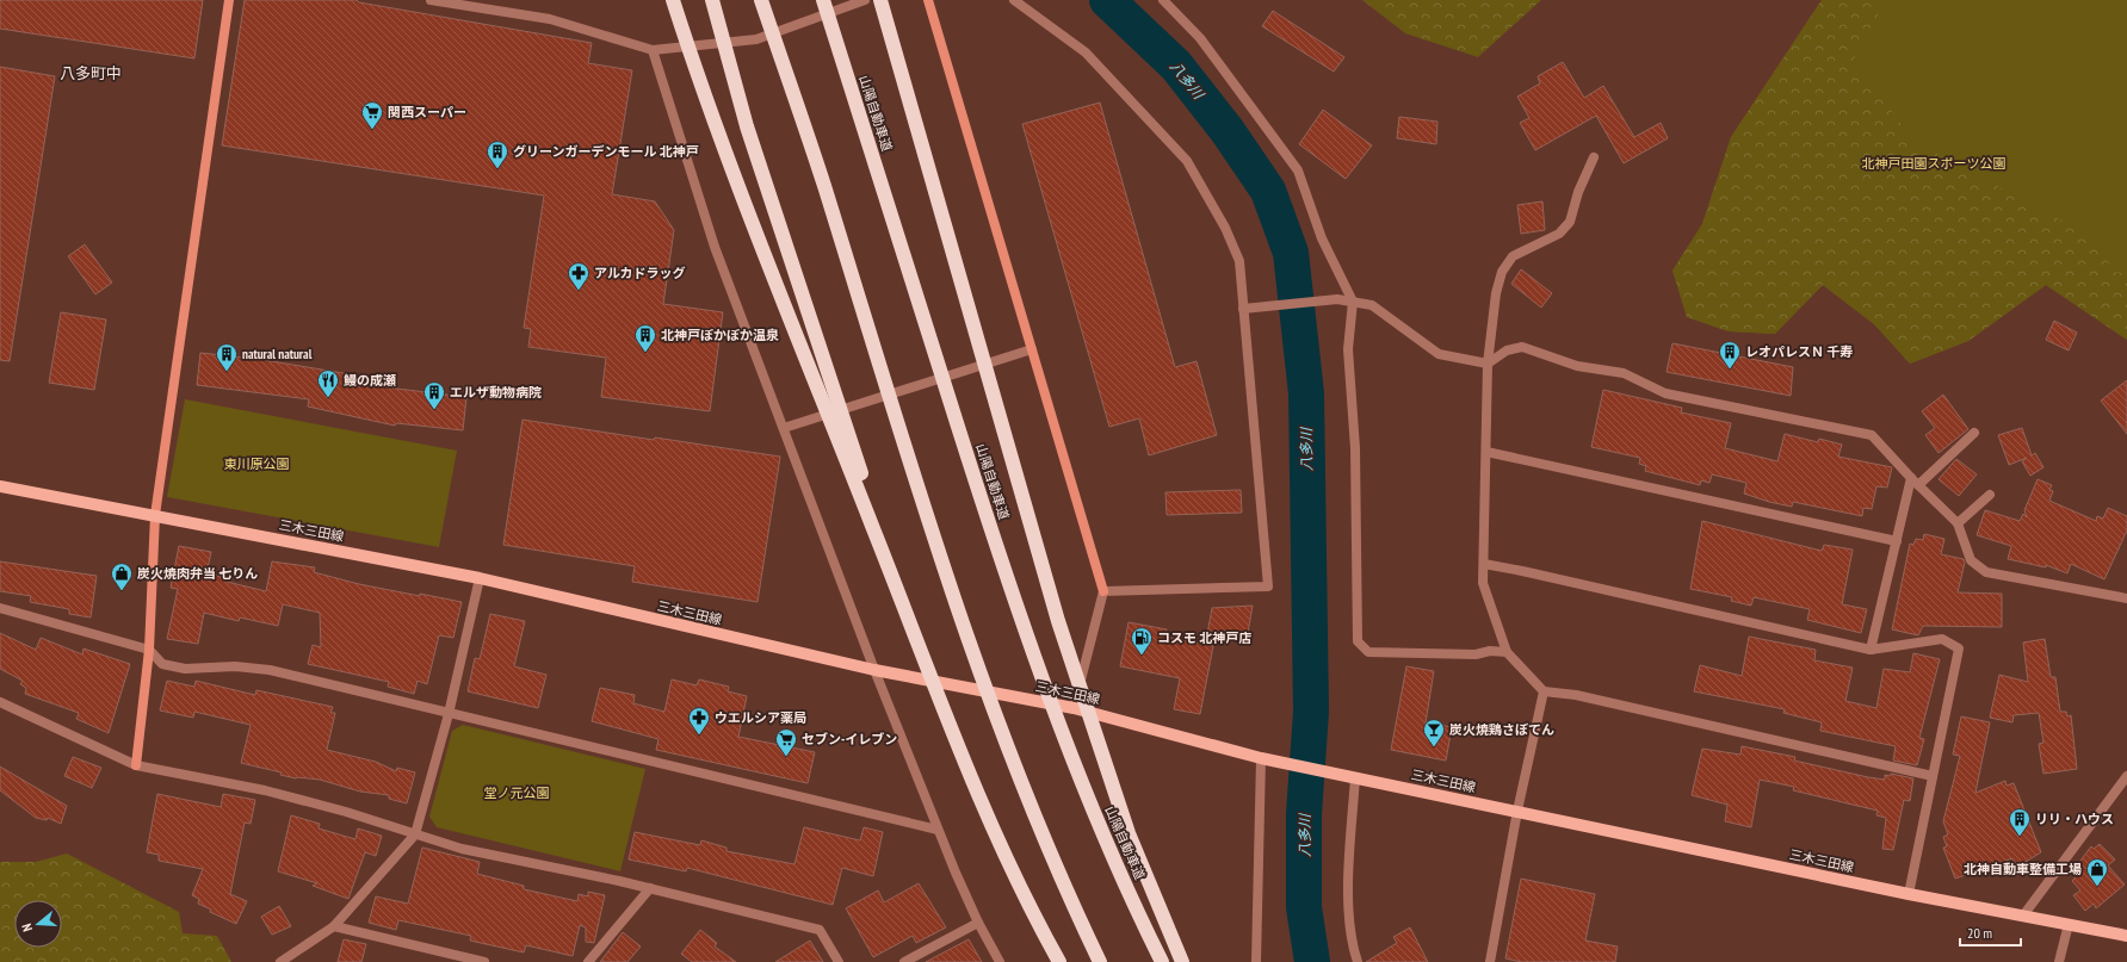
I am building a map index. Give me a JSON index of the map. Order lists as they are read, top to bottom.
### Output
{
  "streets": {
    "highway": ["山陽自動車道"],
    "main road": ["三木三田線"]
  },
  "districts": ["八多町中"],
  "water": ["八多川"],
  "parks": ["北神戸田園スポーツ公園", "東川原公園", "堂ノ元公園"],
  "places": {
    "supermarket": ["関西スーパー", "セブン-イレブン"],
    "building": [
      "グリーンガーデンモール 北神戸",
      "北神戸ぽかぽか温泉",
      "レオパレスＮ 千寿",
      "natural natural",
      "エルザ動物病院",
      "リリ・ハウス"
    ],
    "pharmacy": ["アルカドラッグ", "ウエルシア薬局"],
    "restaurant": ["鰻の成瀬"],
    "shop": ["炭火焼肉弁当 七りん", "北神自動車整備工場"],
    "fuel station": ["コスモ 北神戸店"],
    "bar": ["炭火焼鶏さぼてん"]
  },
  "scale_bar": "20 m",
  "north": "left"
}
